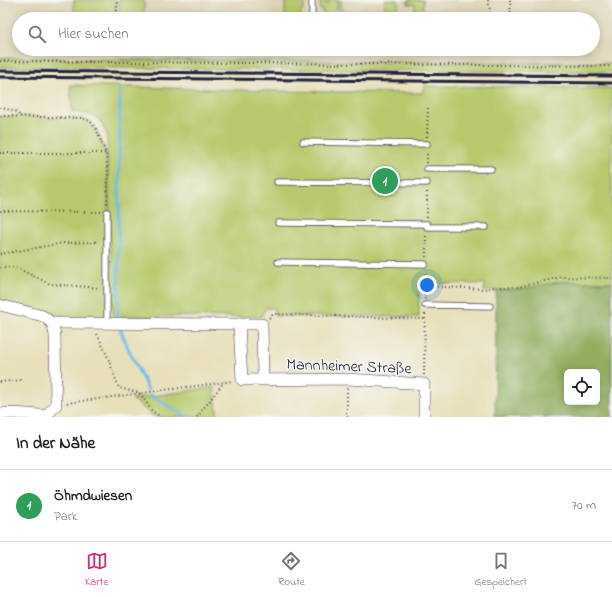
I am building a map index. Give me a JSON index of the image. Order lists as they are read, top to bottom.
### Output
{
  "streets": {
    "street": ["Mannheimer Straße"]
  },
  "page": {
    "search": "Hier suchen",
    "pins": "1",
    "heading": "In der Nähe",
    "list": [
      {
        "mark": "1",
        "name": "Öhmdwiesen",
        "note": "Park",
        "value": "70 m"
      }
    ],
    "nav": ["Karte", "Route", "Gespeichert"]
  }
}
